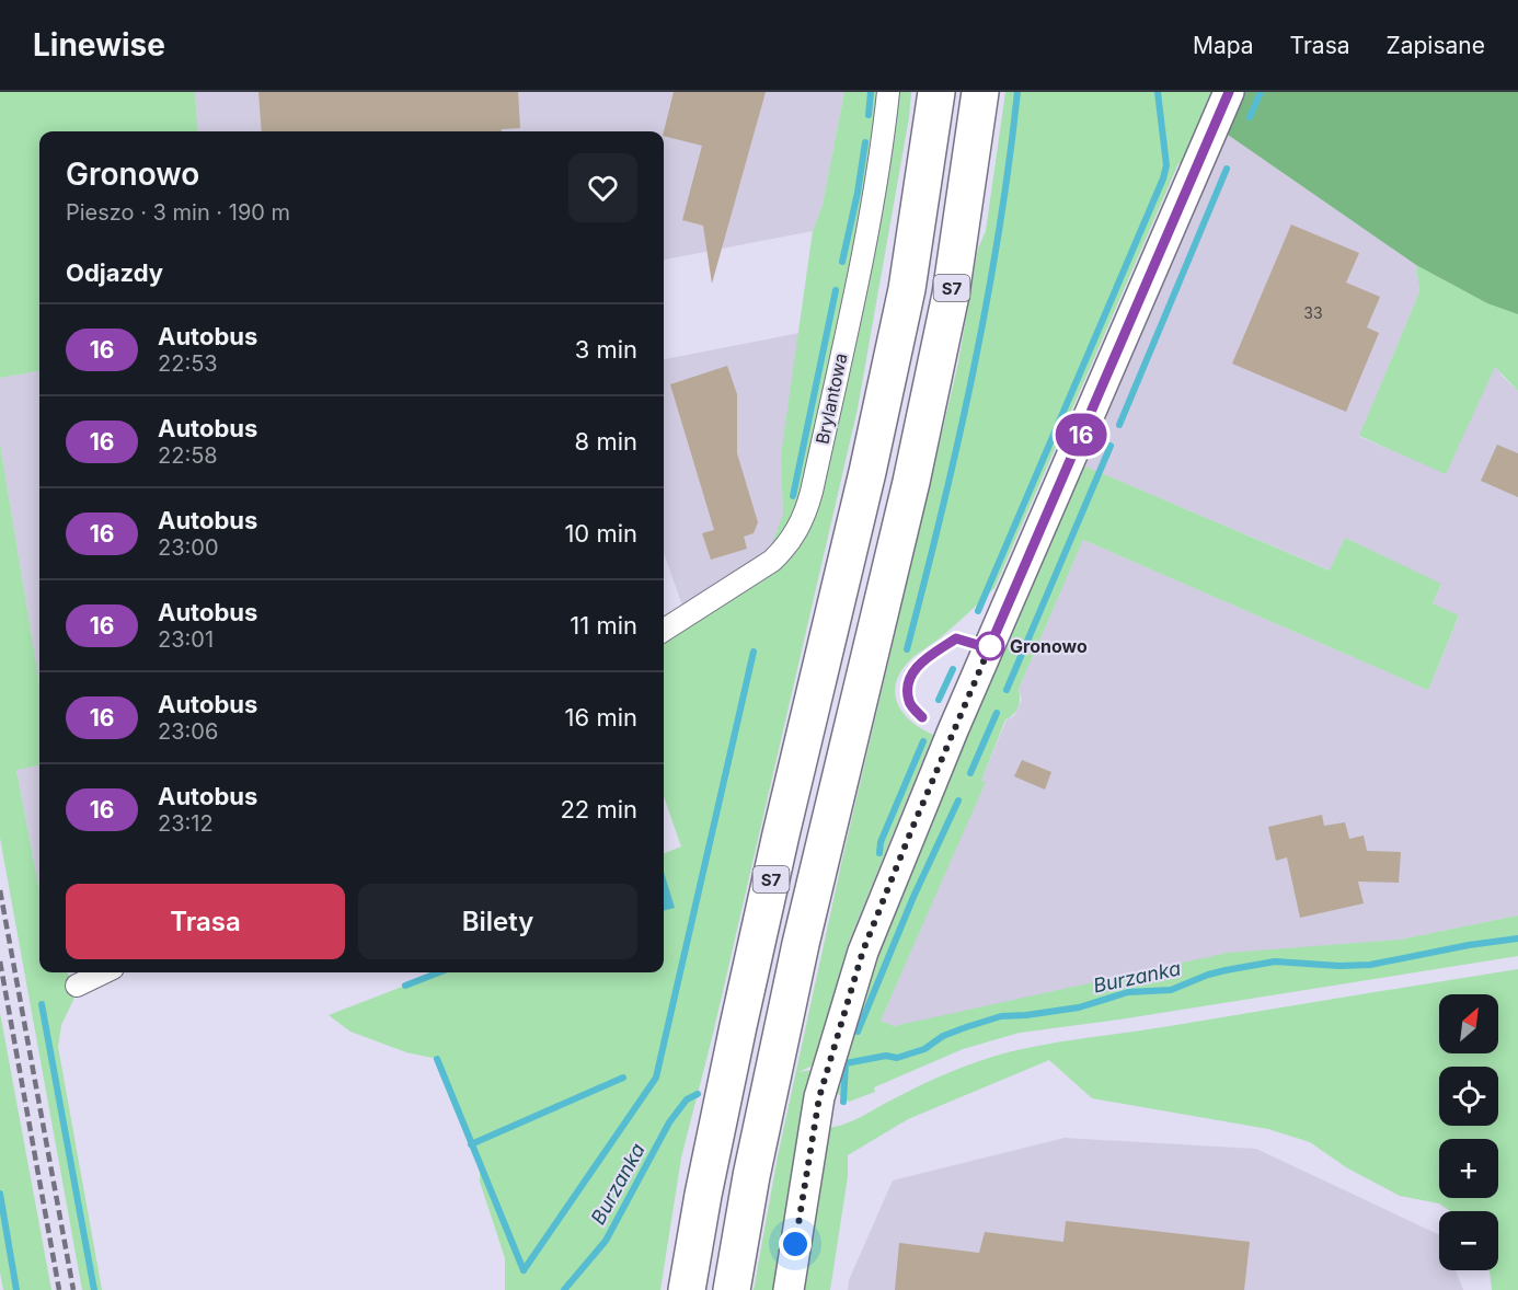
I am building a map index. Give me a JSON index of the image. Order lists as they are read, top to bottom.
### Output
{
  "streets": {
    "highway": ["S7"],
    "street": ["Brylantowa"]
  },
  "water": ["Burzanka"],
  "places": ["Gronowo"],
  "lines": ["bus line 16"],
  "house_numbers": ["33"],
  "north": "top right",
  "page": {
    "header": "Linewise",
    "nav": ["Mapa", "Trasa", "Zapisane"],
    "on_map": "16",
    "heading": [
      ["Gronowo", "Pieszo · 3 min · 190 m"],
      "Odjazdy"
    ],
    "list": [
      {
        "mark": "16",
        "name": "Autobus",
        "note": "22:53",
        "value": "3 min"
      },
      {
        "mark": "16",
        "name": "Autobus",
        "note": "22:58",
        "value": "8 min"
      },
      {
        "mark": "16",
        "name": "Autobus",
        "note": "23:00",
        "value": "10 min"
      },
      {
        "mark": "16",
        "name": "Autobus",
        "note": "23:01",
        "value": "11 min"
      },
      {
        "mark": "16",
        "name": "Autobus",
        "note": "23:06",
        "value": "16 min"
      },
      {
        "mark": "16",
        "name": "Autobus",
        "note": "23:12",
        "value": "22 min"
      }
    ],
    "buttons": ["Trasa", "Bilety"],
    "map_buttons": ["+", "−"]
  }
}
